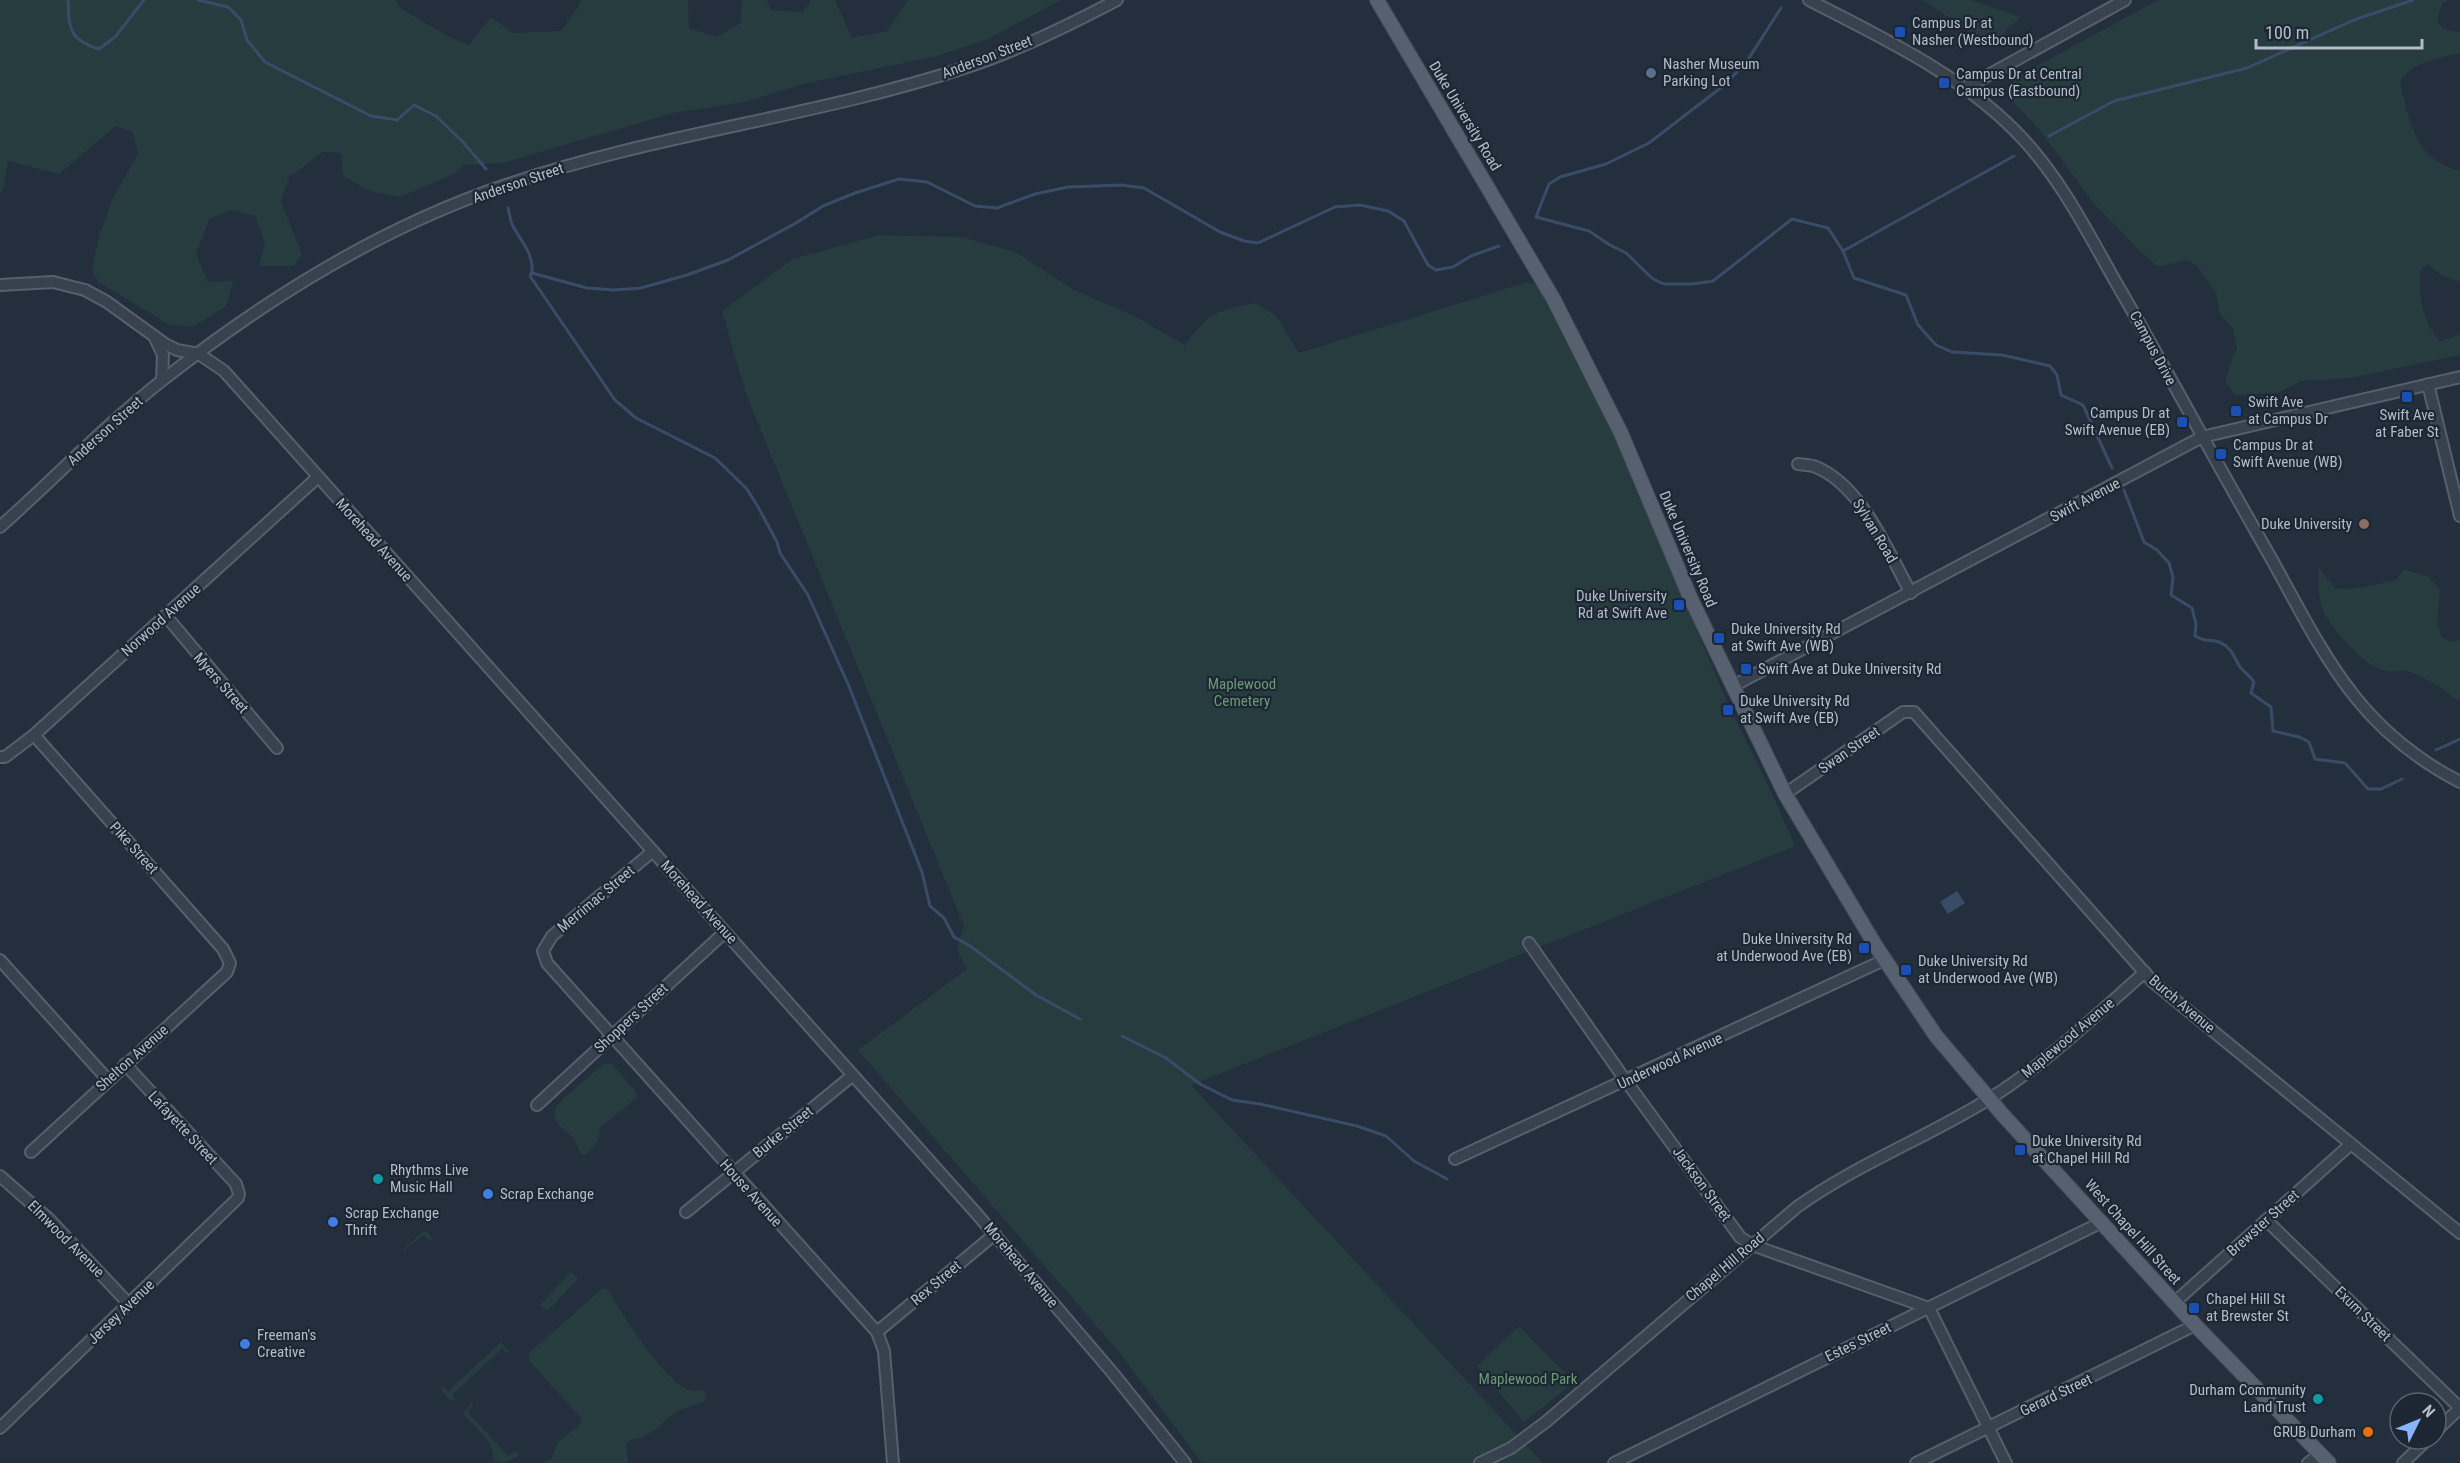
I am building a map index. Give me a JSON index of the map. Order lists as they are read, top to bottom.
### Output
{
  "streets": {
    "main road": ["Duke University Road", "West Chapel Hill Street"],
    "street": [
      "Anderson Street",
      "Campus Drive",
      "Swift Avenue",
      "Sylvan Road",
      "Morehead Avenue",
      "Norwood Avenue",
      "Myers Street",
      "Swan Street",
      "Pike Street",
      "Merrimac Street",
      "Burch Avenue",
      "Shoppers Street",
      "Maplewood Avenue",
      "Shelton Avenue",
      "Underwood Avenue",
      "Lafayette Street",
      "Burke Street",
      "Jackson Street",
      "House Avenue",
      "Brewster Street",
      "Elmwood Avenue",
      "Chapel Hill Road",
      "Rex Street",
      "Jersey Avenue",
      "Exum Street",
      "Estes Street",
      "Gerard Street"
    ]
  },
  "crossings": [
    ["Anderson Street", "Morehead Avenue"],
    ["Duke University Road", "Swift Avenue"],
    ["Duke University Road", "Swan Street"],
    ["Duke University Road", "Maplewood Avenue"],
    ["Duke University Road", "Underwood Avenue"],
    ["Duke University Road", "West Chapel Hill Street"],
    ["Duke University Road", "Chapel Hill Road"],
    ["Campus Drive", "Swift Avenue"],
    ["Swift Avenue", "Sylvan Road"],
    ["Morehead Avenue", "Norwood Avenue"],
    ["Morehead Avenue", "Merrimac Street"],
    ["Morehead Avenue", "Shoppers Street"],
    ["Morehead Avenue", "Burke Street"],
    ["Morehead Avenue", "Rex Street"],
    ["Norwood Avenue", "Myers Street"],
    ["Norwood Avenue", "Pike Street"],
    ["Swan Street", "Burch Avenue"],
    ["Pike Street", "Shelton Avenue"],
    ["Merrimac Street", "House Avenue"],
    ["Burch Avenue", "Maplewood Avenue"],
    ["Burch Avenue", "Brewster Street"],
    ["Shoppers Street", "House Avenue"],
    ["Maplewood Avenue", "West Chapel Hill Street"],
    ["Maplewood Avenue", "Chapel Hill Road"],
    ["Shelton Avenue", "Lafayette Street"],
    ["Underwood Avenue", "Jackson Street"],
    ["Lafayette Street", "Jersey Avenue"],
    ["Burke Street", "House Avenue"],
    ["Jackson Street", "Chapel Hill Road"],
    ["Jackson Street", "Estes Street"],
    ["House Avenue", "Rex Street"],
    ["Brewster Street", "West Chapel Hill Street"],
    ["Brewster Street", "Exum Street"],
    ["West Chapel Hill Street", "Chapel Hill Road"],
    ["West Chapel Hill Street", "Estes Street"],
    ["West Chapel Hill Street", "Gerard Street"],
    ["Elmwood Avenue", "Jersey Avenue"]
  ],
  "parks": ["Maplewood Cemetery", "Maplewood Park"],
  "places": {
    "transit": [
      "Campus Dr at Nasher (Westbound)",
      "Campus Dr at Central Campus (Eastbound)",
      "Swift Ave at Faber St",
      "Swift Ave at Campus Dr",
      "Campus Dr at Swift Avenue (EB)",
      "Campus Dr at Swift Avenue (WB)",
      "Duke University Rd at Swift Ave",
      "Duke University Rd at Swift Ave (WB)",
      "Swift Ave at Duke University Rd",
      "Duke University Rd at Swift Ave (EB)",
      "Duke University Rd at Underwood Ave (EB)",
      "Duke University Rd at Underwood Ave (WB)",
      "Duke University Rd at Chapel Hill Rd",
      "Chapel Hill St at Brewster St"
    ],
    "other": [
      "Nasher Museum Parking Lot",
      "Duke University",
      "Rhythms Live Music Hall",
      "Scrap Exchange",
      "Scrap Exchange Thrift",
      "Freeman's Creative",
      "Durham Community Land Trust",
      "GRUB Durham"
    ]
  },
  "scale_bar": "100 m",
  "north": "top right"
}
